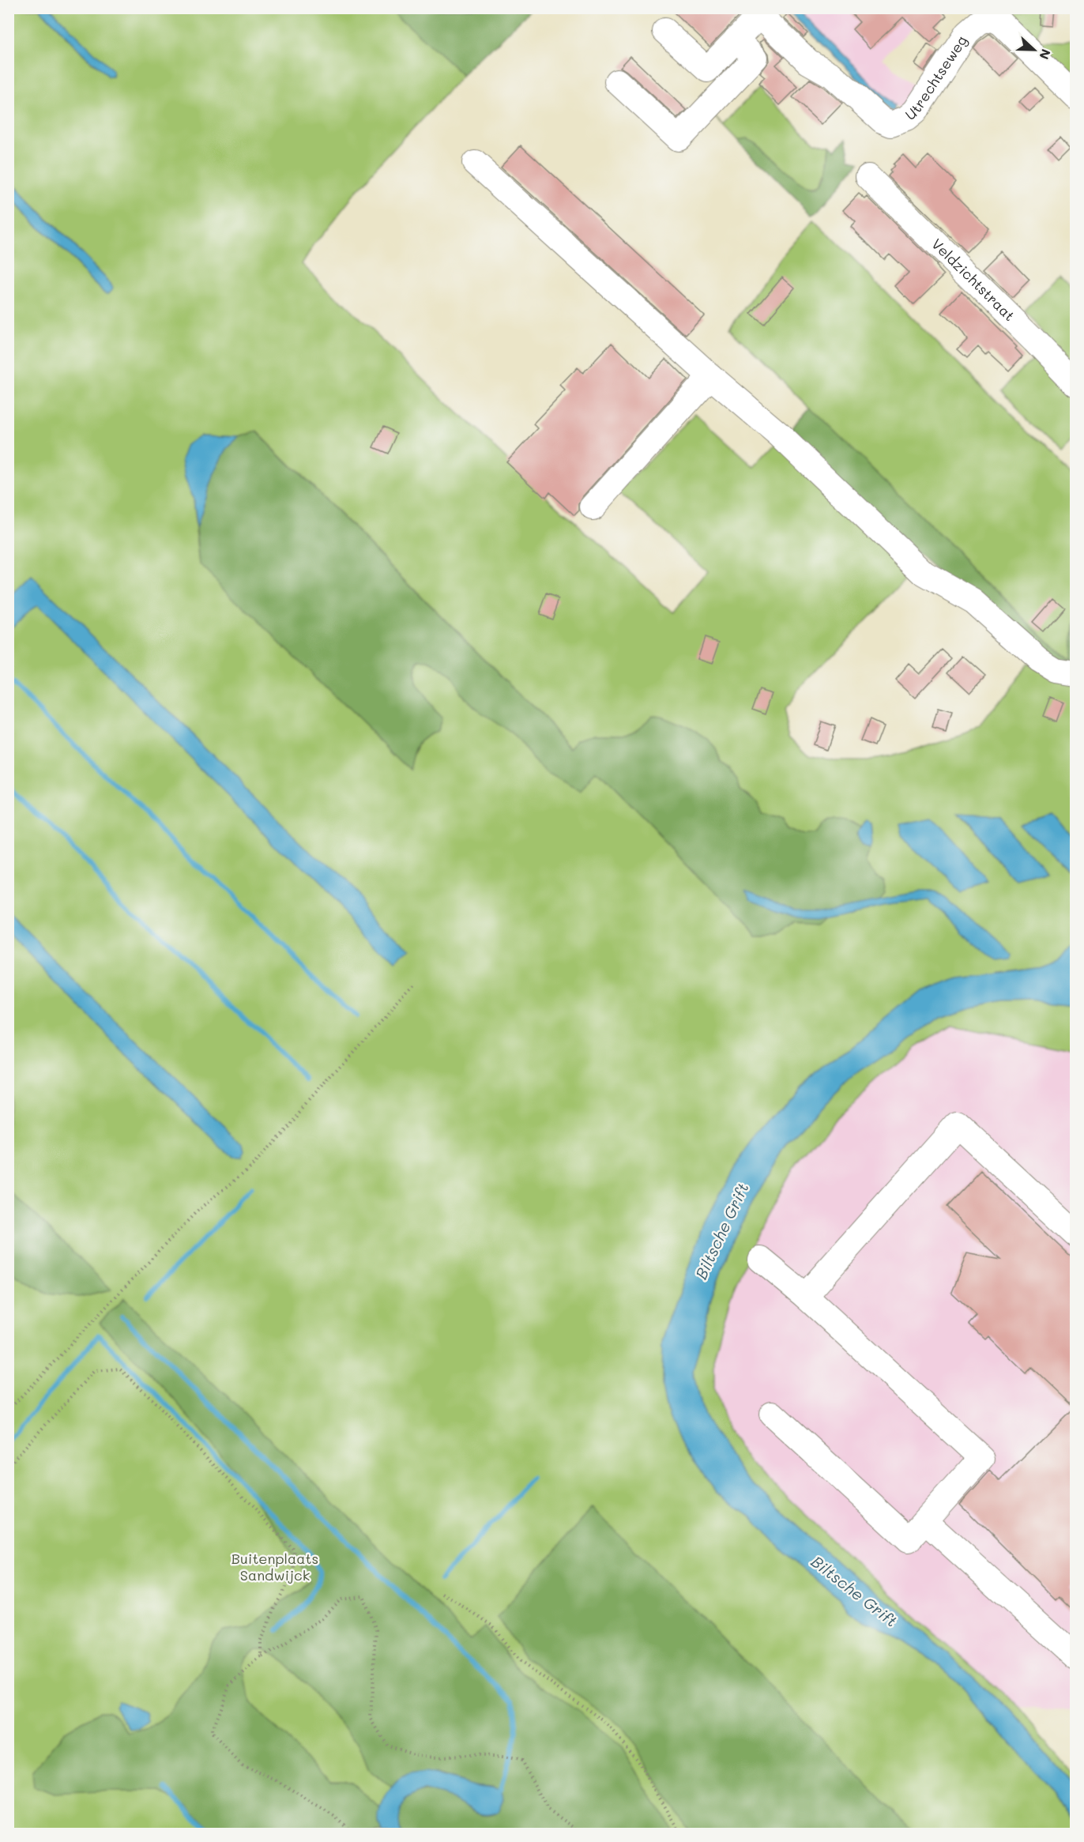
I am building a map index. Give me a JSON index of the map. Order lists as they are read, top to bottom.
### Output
{
  "streets": {
    "street": ["Utrechtseweg", "Veldzichtstraat"]
  },
  "water": ["Biltsche Grift"],
  "parks": ["Buitenplaats Sandwijck"],
  "north": "right"
}
